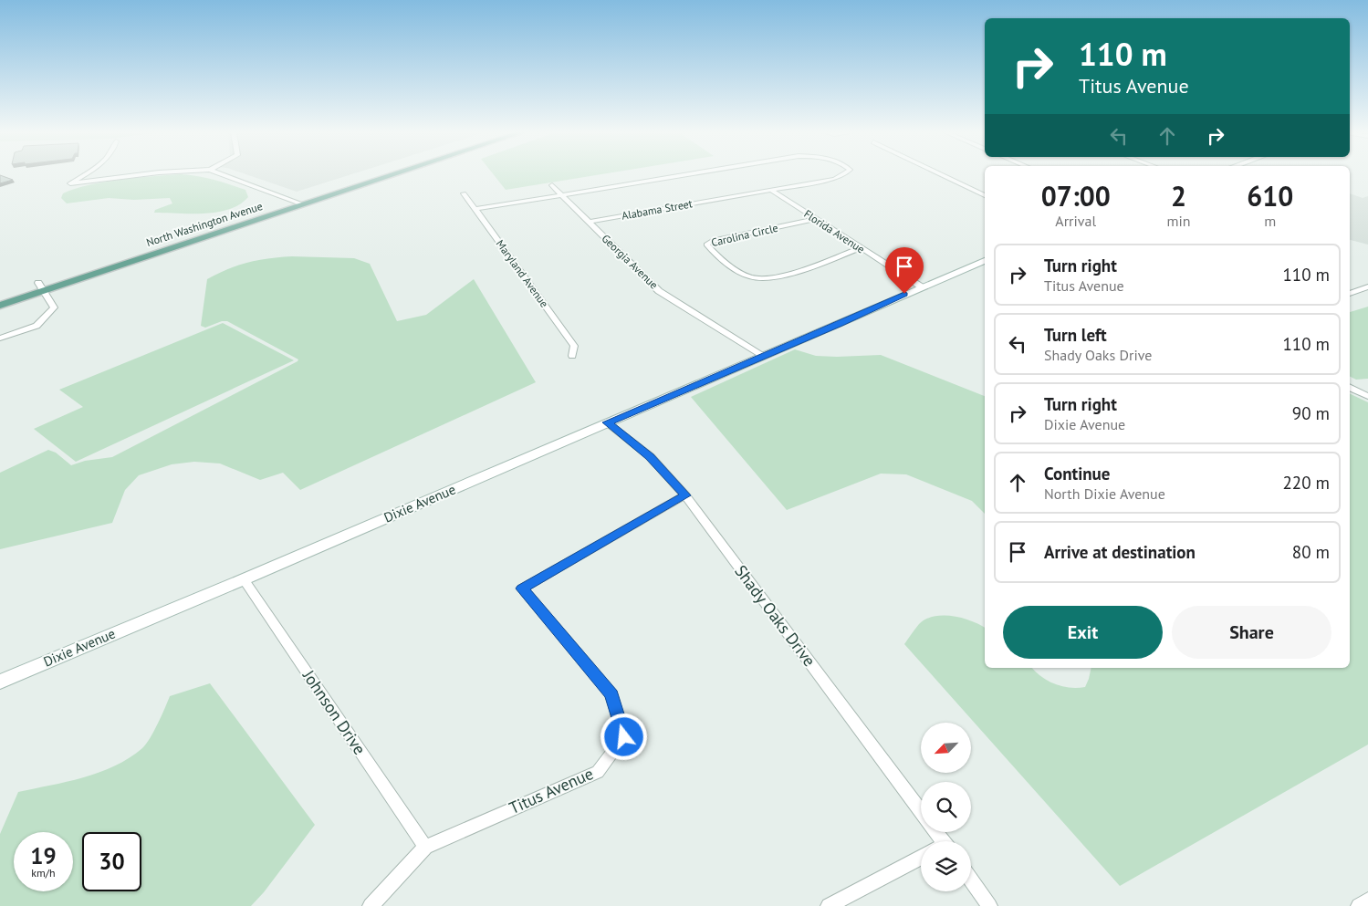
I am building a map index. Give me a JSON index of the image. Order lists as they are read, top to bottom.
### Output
{
  "streets": {
    "main road": ["North Washington Avenue"],
    "street": [
      "Alabama Street",
      "Florida Avenue",
      "Carolina Circle",
      "Georgia Avenue",
      "Maryland Avenue",
      "Dixie Avenue",
      "Shady Oaks Drive",
      "Johnson Drive",
      "Titus Avenue"
    ]
  },
  "crossings": [
    ["Alabama Street", "Florida Avenue"],
    ["Alabama Street", "Georgia Avenue"],
    ["Florida Avenue", "Carolina Circle"],
    ["Florida Avenue", "Dixie Avenue"],
    ["Georgia Avenue", "Dixie Avenue"],
    ["Dixie Avenue", "Shady Oaks Drive"],
    ["Dixie Avenue", "Johnson Drive"],
    ["Shady Oaks Drive", "Titus Avenue"],
    ["Johnson Drive", "Titus Avenue"]
  ],
  "north": "bottom left",
  "page": {
    "turn": ["110 m", "Titus Avenue"],
    "eta": [
      "07:00",
      "Arrival",
      "2",
      "min",
      "610",
      "m"
    ],
    "list": [
      {
        "name": "Turn right",
        "note": "Titus Avenue",
        "value": "110 m"
      },
      {
        "name": "Turn left",
        "note": "Shady Oaks Drive",
        "value": "110 m"
      },
      {
        "name": "Turn right",
        "note": "Dixie Avenue",
        "value": "90 m"
      },
      {
        "name": "Continue",
        "note": "North Dixie Avenue",
        "value": "220 m"
      },
      {
        "name": "Arrive at destination",
        "value": "80 m"
      }
    ],
    "buttons": ["Exit", "Share"],
    "speed": "19 km/h",
    "limit": "30"
  }
}
